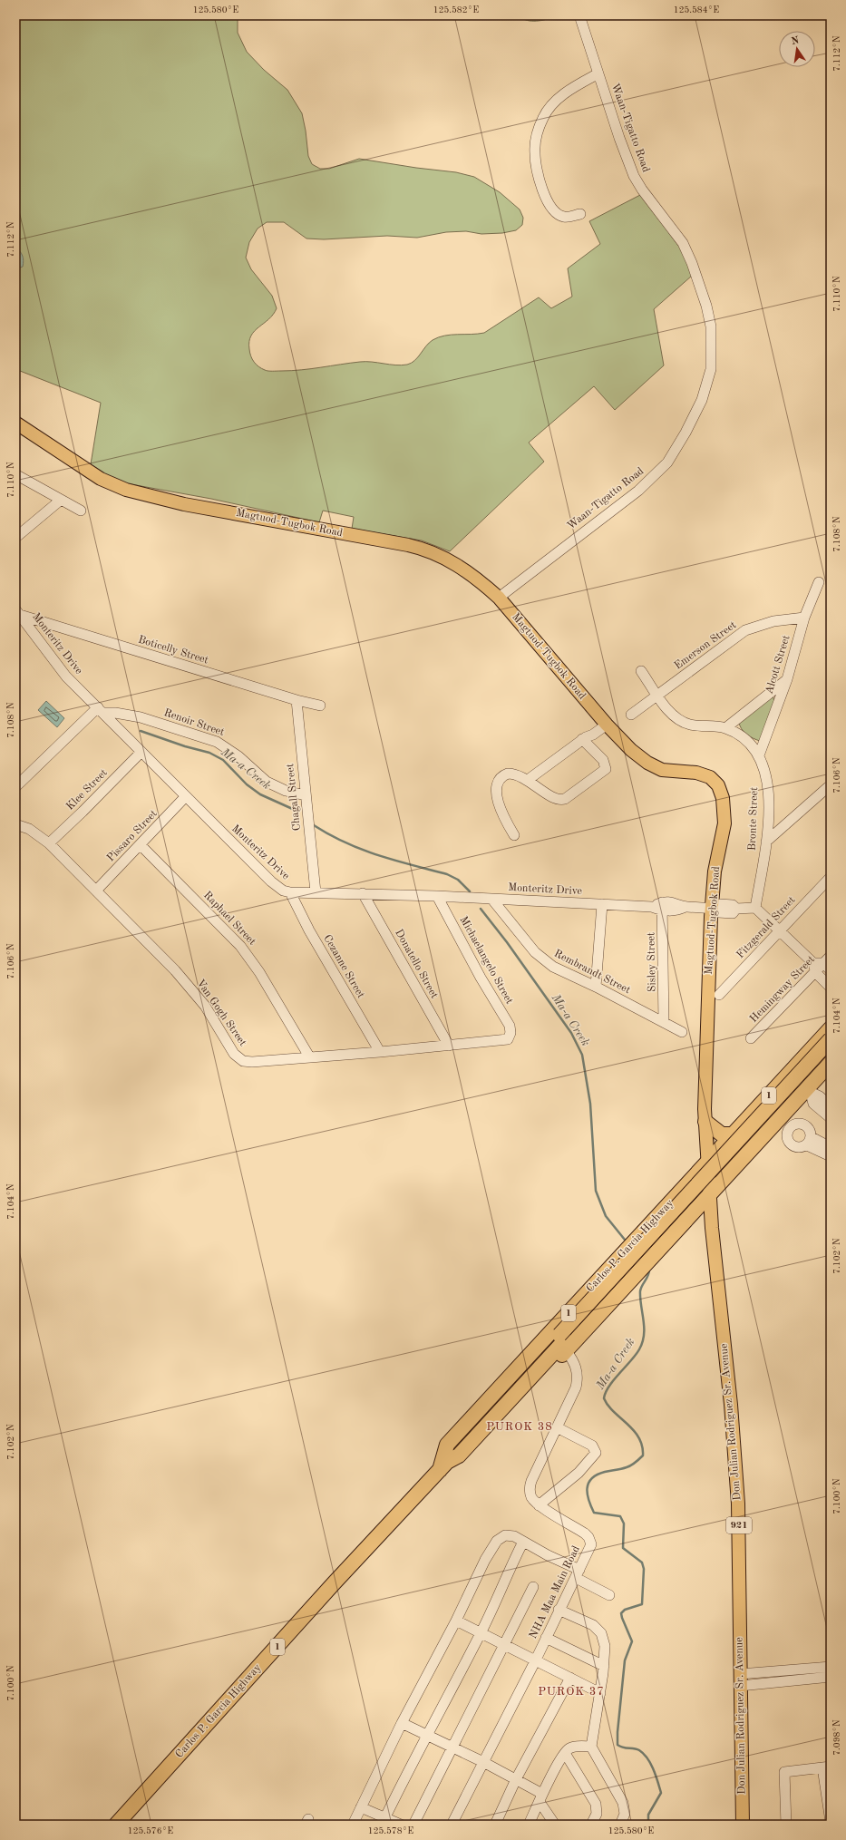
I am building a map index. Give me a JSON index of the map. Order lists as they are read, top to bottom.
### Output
{
  "streets": {
    "highway": ["1", "Carlos P. Garcia Highway"],
    "main road": ["Magtuod-Tugbok Road", "Don Julian Rodriguez Sr. Avenue", "921"],
    "street": [
      "Waan-Tigatto Road",
      "Monteritz Drive",
      "Emerson Street",
      "Boticelly Street",
      "Alcott Street",
      "Renoir Street",
      "Klee Street",
      "Chagall Street",
      "Bronte Street",
      "Pissaro Street",
      "Raphael Street",
      "Fitzgerald Street",
      "Michaelangelo Street",
      "Sisley Street",
      "Donatello Street",
      "Cezanne Street",
      "Rembrandt Street",
      "Hemingway Street",
      "Van Gogh Street",
      "NHA Maa Main Road"
    ]
  },
  "crossings": [
    ["Waan-Tigatto Road", "Magtuod-Tugbok Road"],
    ["Magtuod-Tugbok Road", "Monteritz Drive"],
    ["Magtuod-Tugbok Road", "Carlos P. Garcia Highway"],
    ["Magtuod-Tugbok Road", "Don Julian Rodriguez Sr. Avenue"],
    ["Monteritz Drive", "Boticelly Street"],
    ["Monteritz Drive", "Renoir Street"],
    ["Monteritz Drive", "Klee Street"],
    ["Monteritz Drive", "Chagall Street"],
    ["Monteritz Drive", "Bronte Street"],
    ["Monteritz Drive", "Pissaro Street"],
    ["Monteritz Drive", "Michaelangelo Street"],
    ["Monteritz Drive", "Sisley Street"],
    ["Monteritz Drive", "Donatello Street"],
    ["Monteritz Drive", "Cezanne Street"],
    ["Monteritz Drive", "Rembrandt Street"],
    ["Emerson Street", "Alcott Street"],
    ["Emerson Street", "Bronte Street"],
    ["Boticelly Street", "Chagall Street"],
    ["Alcott Street", "Bronte Street"],
    ["Renoir Street", "Chagall Street"],
    ["Klee Street", "Van Gogh Street"],
    ["Pissaro Street", "Raphael Street"],
    ["Pissaro Street", "Van Gogh Street"],
    ["Raphael Street", "Van Gogh Street"],
    ["Michaelangelo Street", "Van Gogh Street"],
    ["Sisley Street", "Rembrandt Street"],
    ["Donatello Street", "Van Gogh Street"],
    ["Cezanne Street", "Van Gogh Street"],
    ["Carlos P. Garcia Highway", "Don Julian Rodriguez Sr. Avenue"],
    ["Carlos P. Garcia Highway", "NHA Maa Main Road"]
  ],
  "districts": ["PUROK 38", "PUROK 37"],
  "water": ["Ma-a Creek"],
  "north": "top",
  "coordinates": [
    "125.580°E",
    "125.582°E",
    "125.584°E",
    "7.112°N",
    "7.110°N",
    "7.108°N",
    "7.106°N",
    "7.104°N",
    "7.102°N",
    "7.100°N",
    "7.098°N",
    "125.576°E",
    "125.578°E"
  ]
}
